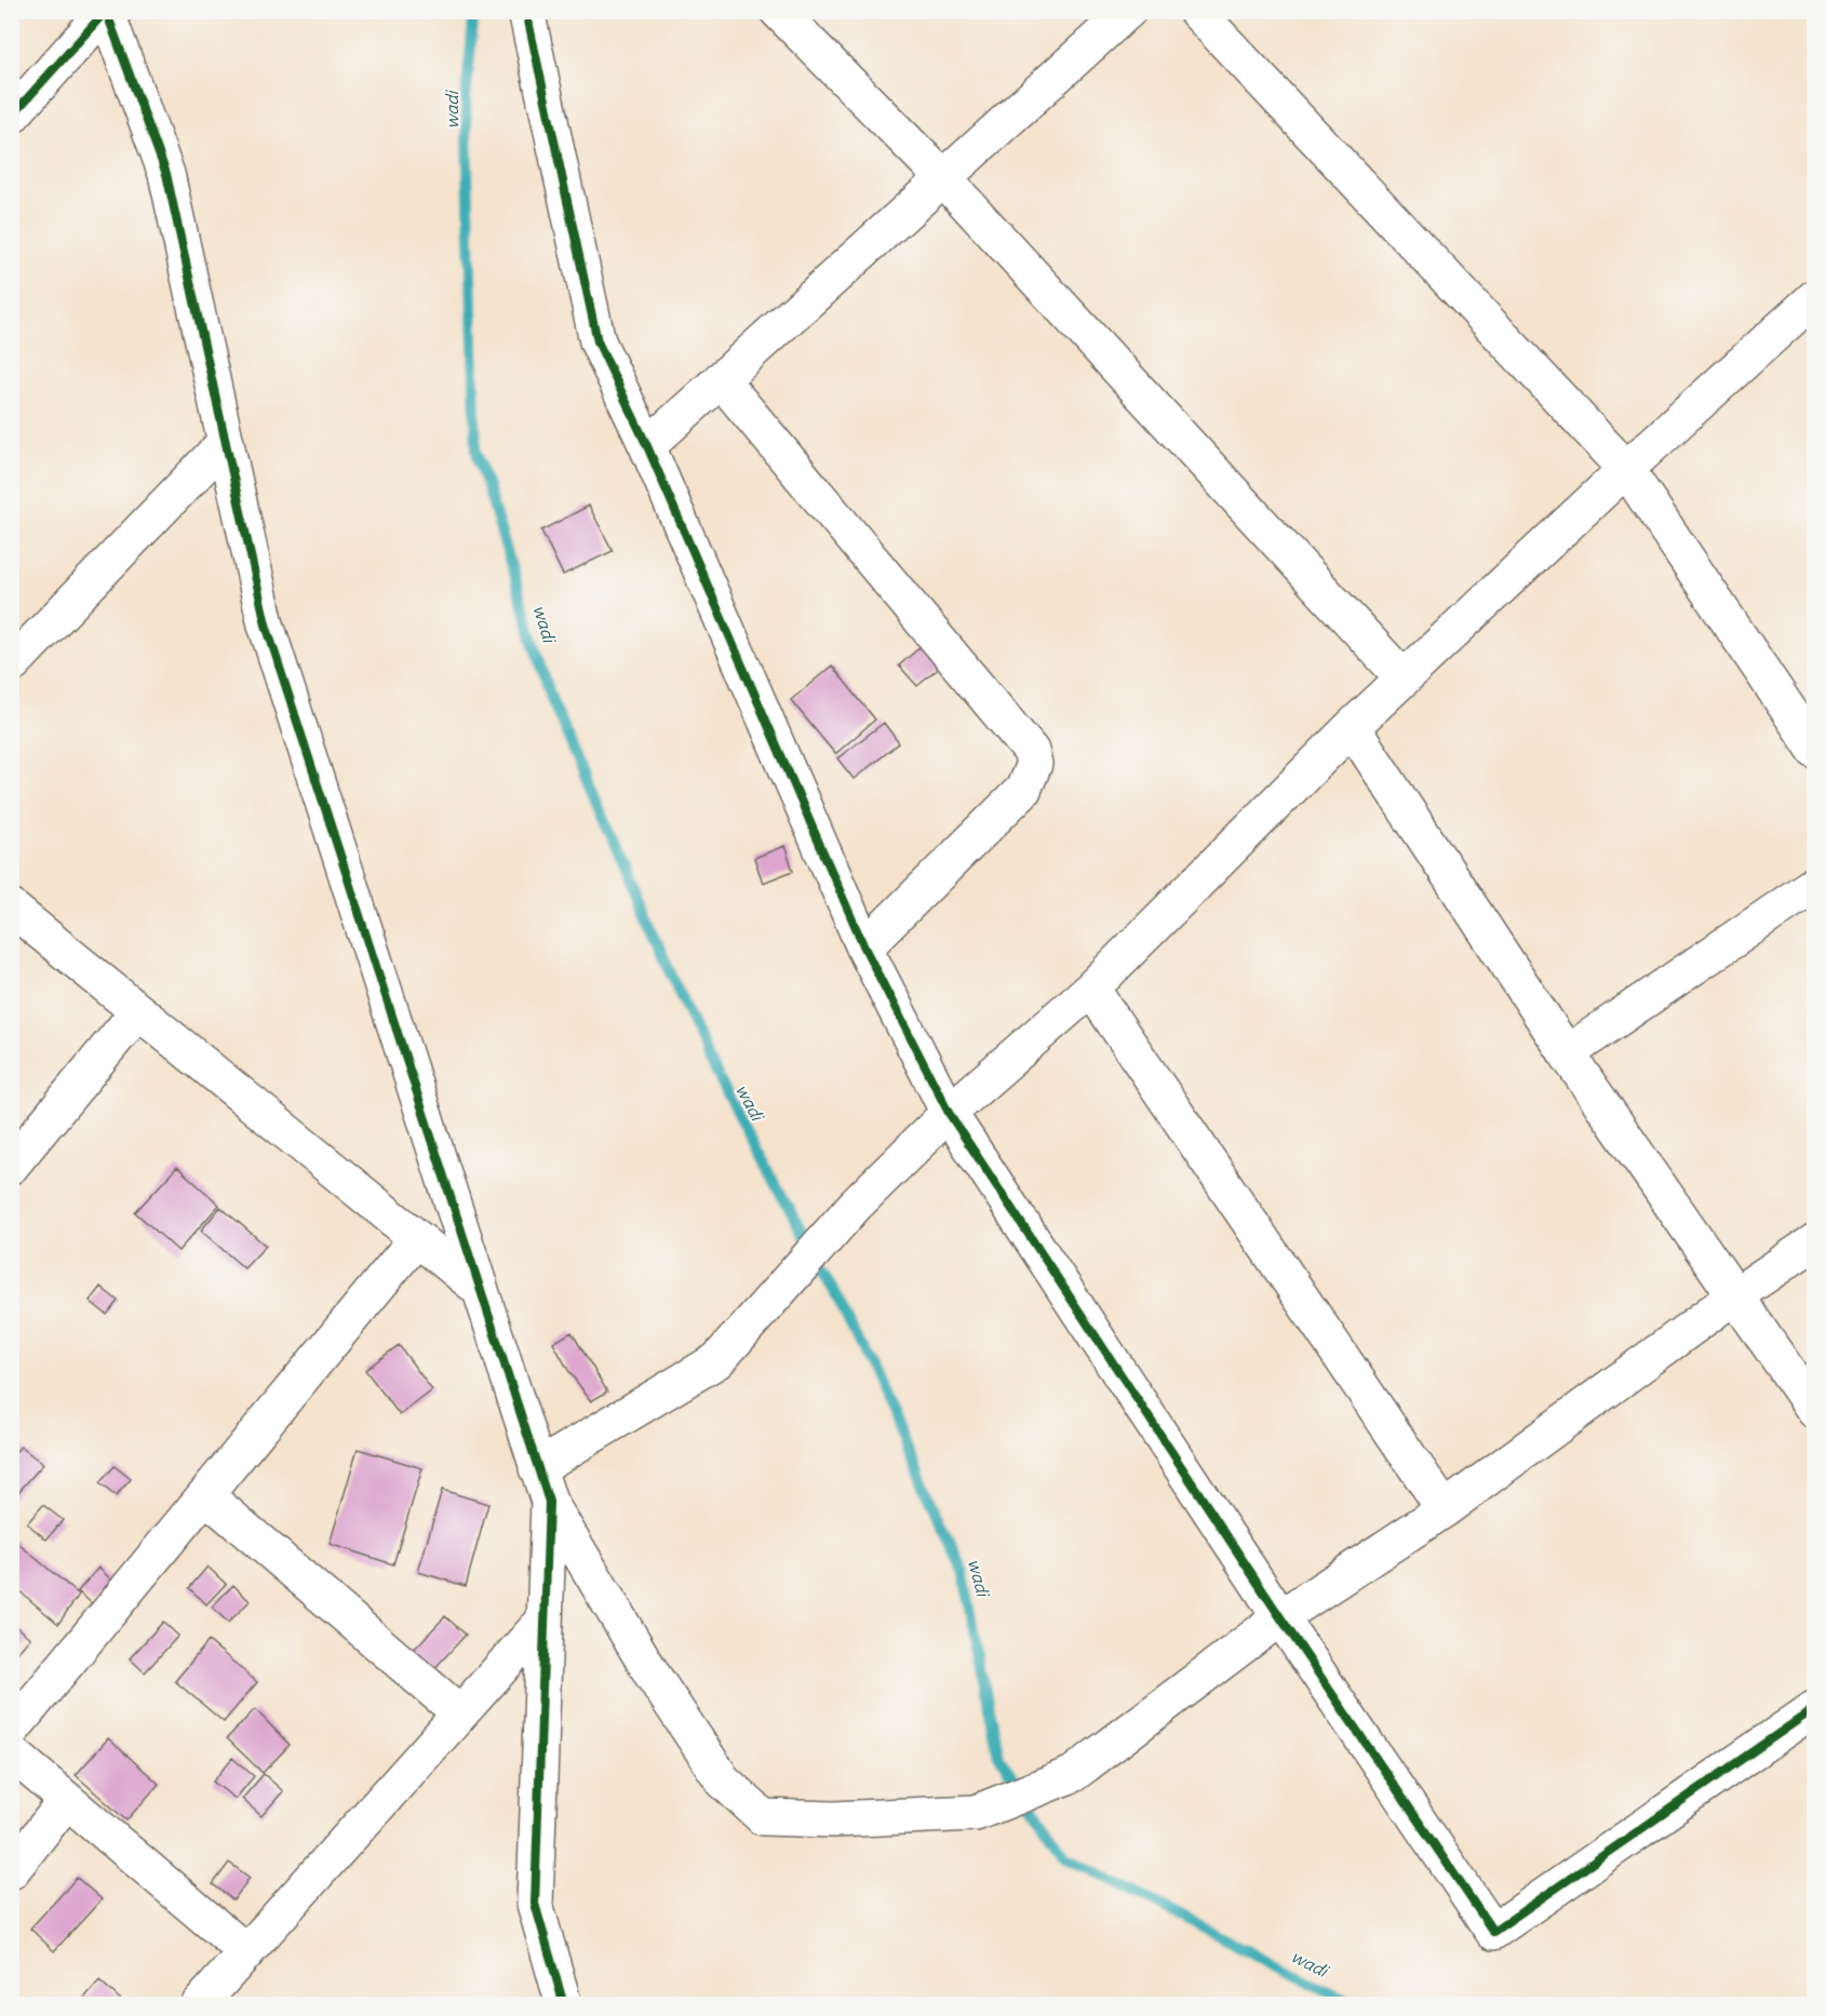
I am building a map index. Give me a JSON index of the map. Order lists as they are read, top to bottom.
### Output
{
  "water": ["wadi"]
}
